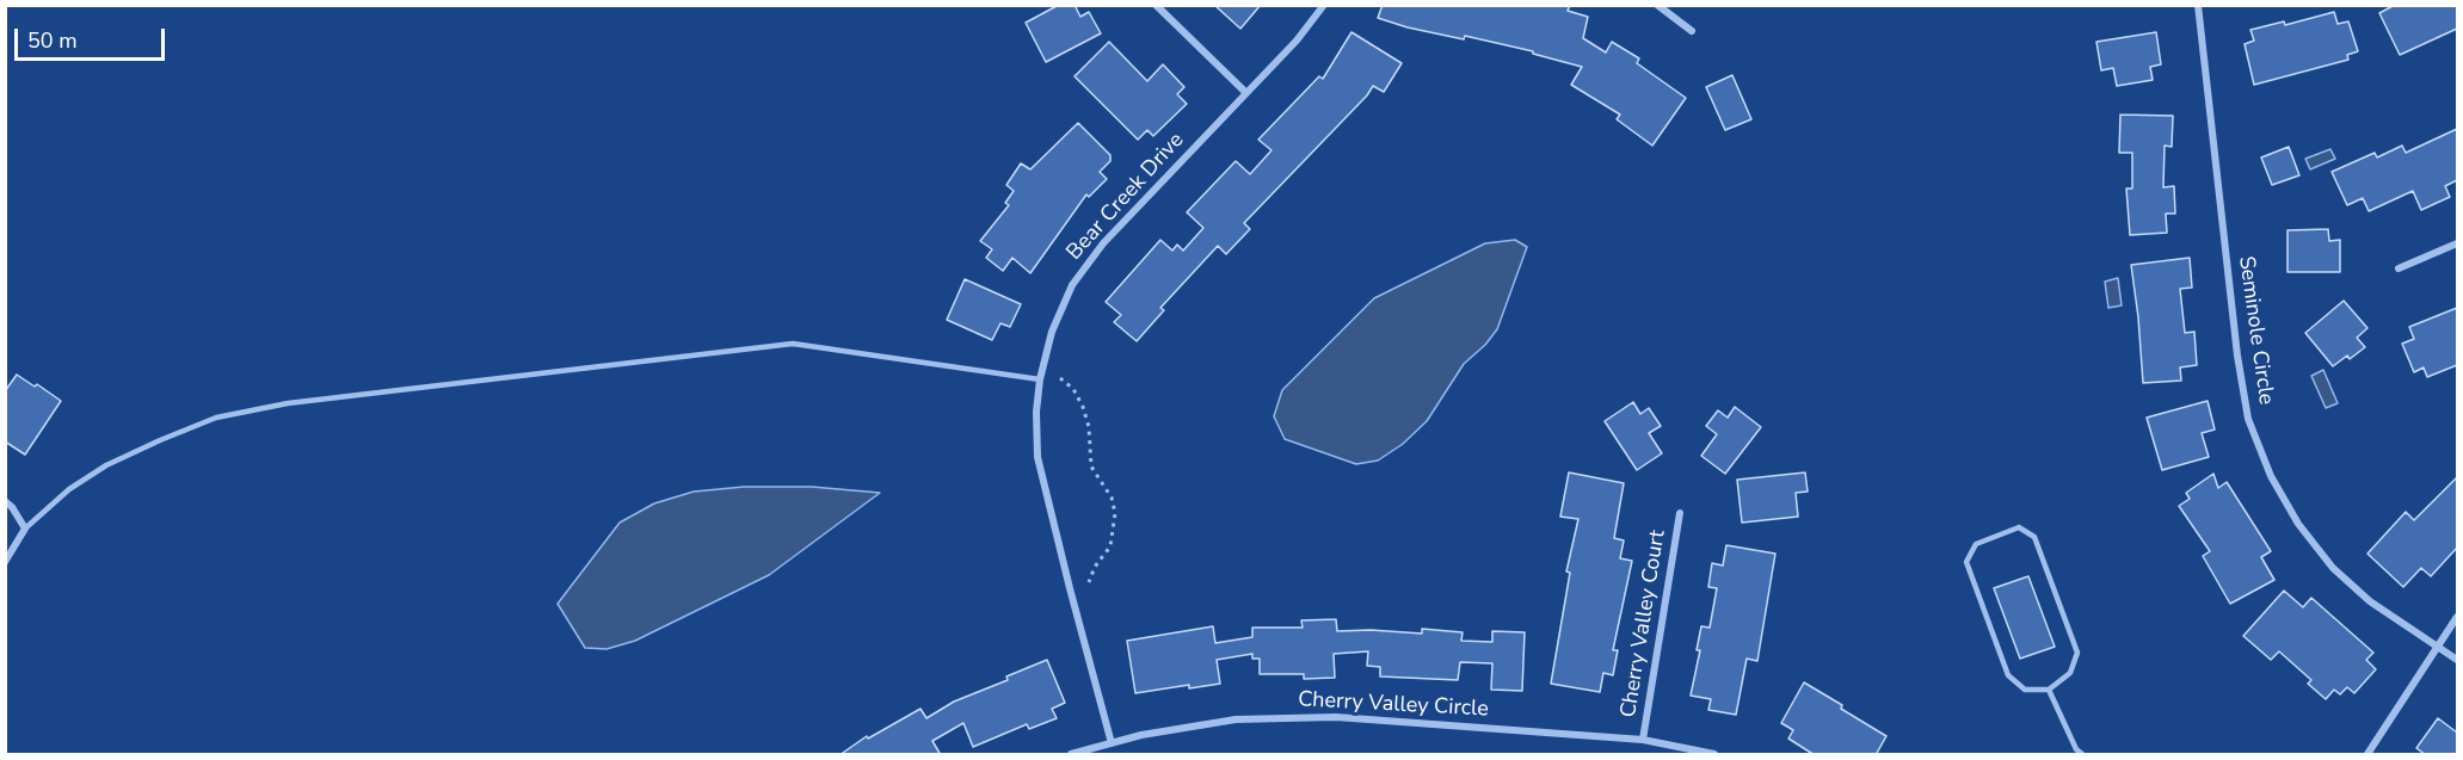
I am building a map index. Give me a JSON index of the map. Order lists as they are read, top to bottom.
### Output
{
  "streets": {
    "street": [
      "Bear Creek Drive",
      "Seminole Circle",
      "Cherry Valley Court",
      "Cherry Valley Circle"
    ]
  },
  "crossings": [
    ["Bear Creek Drive", "Cherry Valley Circle"],
    ["Cherry Valley Court", "Cherry Valley Circle"]
  ],
  "scale_bar": "50 m"
}
